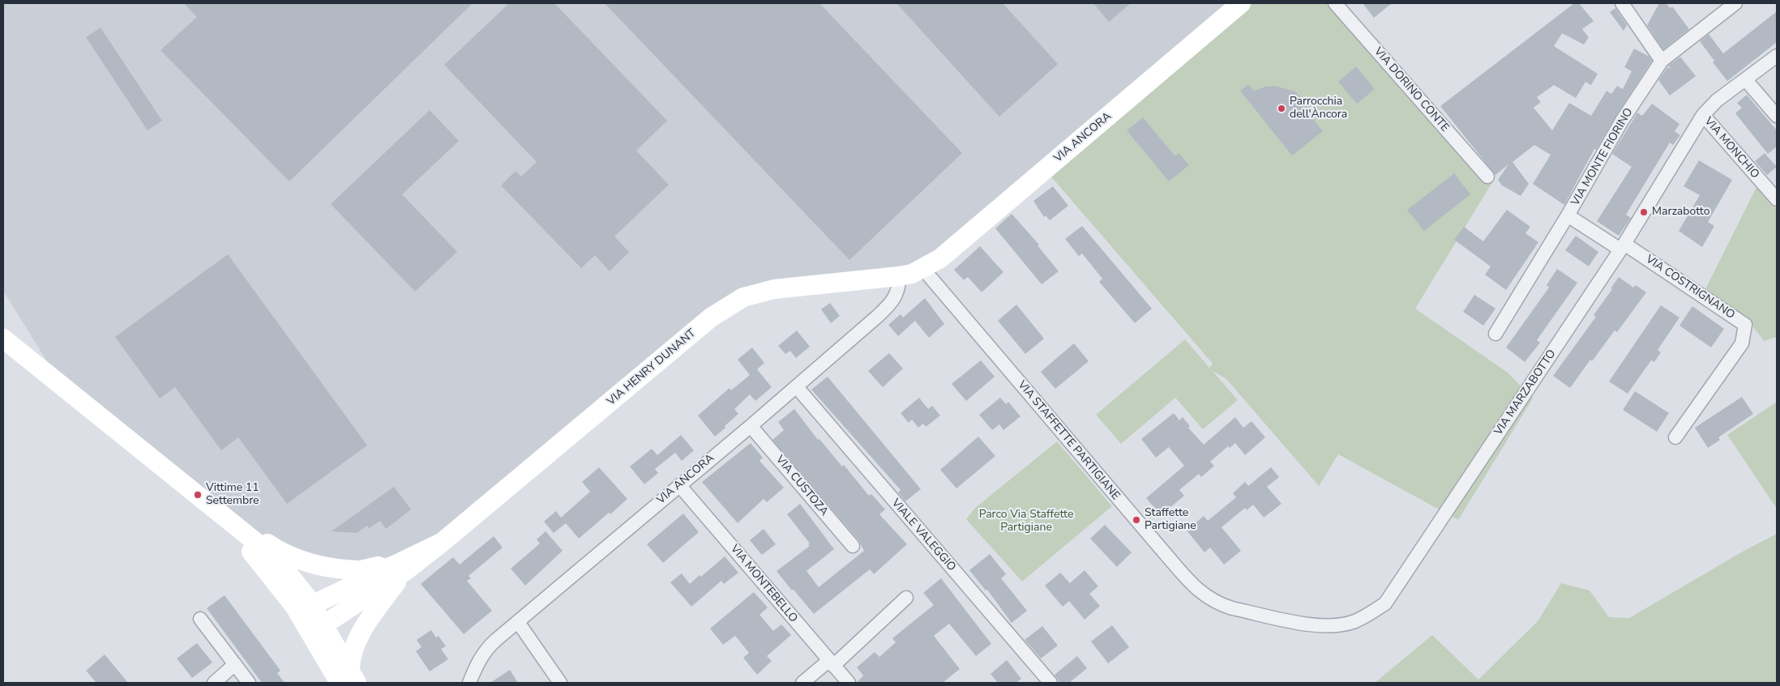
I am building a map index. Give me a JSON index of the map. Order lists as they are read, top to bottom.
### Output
{
  "streets": {
    "main road": ["VIA ANCORA", "VIA HENRY DUNANT"],
    "street": [
      "VIA DORINO CONTE",
      "VIA MONCHIO",
      "VIA MONTE FIORINO",
      "VIA COSTRIGNANO",
      "VIA MARZABOTTO",
      "VIA STAFFETTE PARTIGIANE",
      "VIA CUSTOZA",
      "VIALE VALEGGIO",
      "VIA MONTEBELLO"
    ]
  },
  "crossings": [
    ["VIA ANCORA", "VIA HENRY DUNANT"],
    ["VIA ANCORA", "VIA STAFFETTE PARTIGIANE"],
    ["VIA ANCORA", "VIA CUSTOZA"],
    ["VIA ANCORA", "VIALE VALEGGIO"],
    ["VIA ANCORA", "VIA MONTEBELLO"],
    ["VIA MONCHIO", "VIA MARZABOTTO"],
    ["VIA COSTRIGNANO", "VIA MARZABOTTO"],
    ["VIA MARZABOTTO", "VIA STAFFETTE PARTIGIANE"]
  ],
  "parks": ["Parco Via Staffette Partigiane"],
  "places": [
    "Parrocchia dell'Àncora",
    "Marzabotto",
    "Vittime 11 Settembre",
    "Staffette Partigiane"
  ]
}
